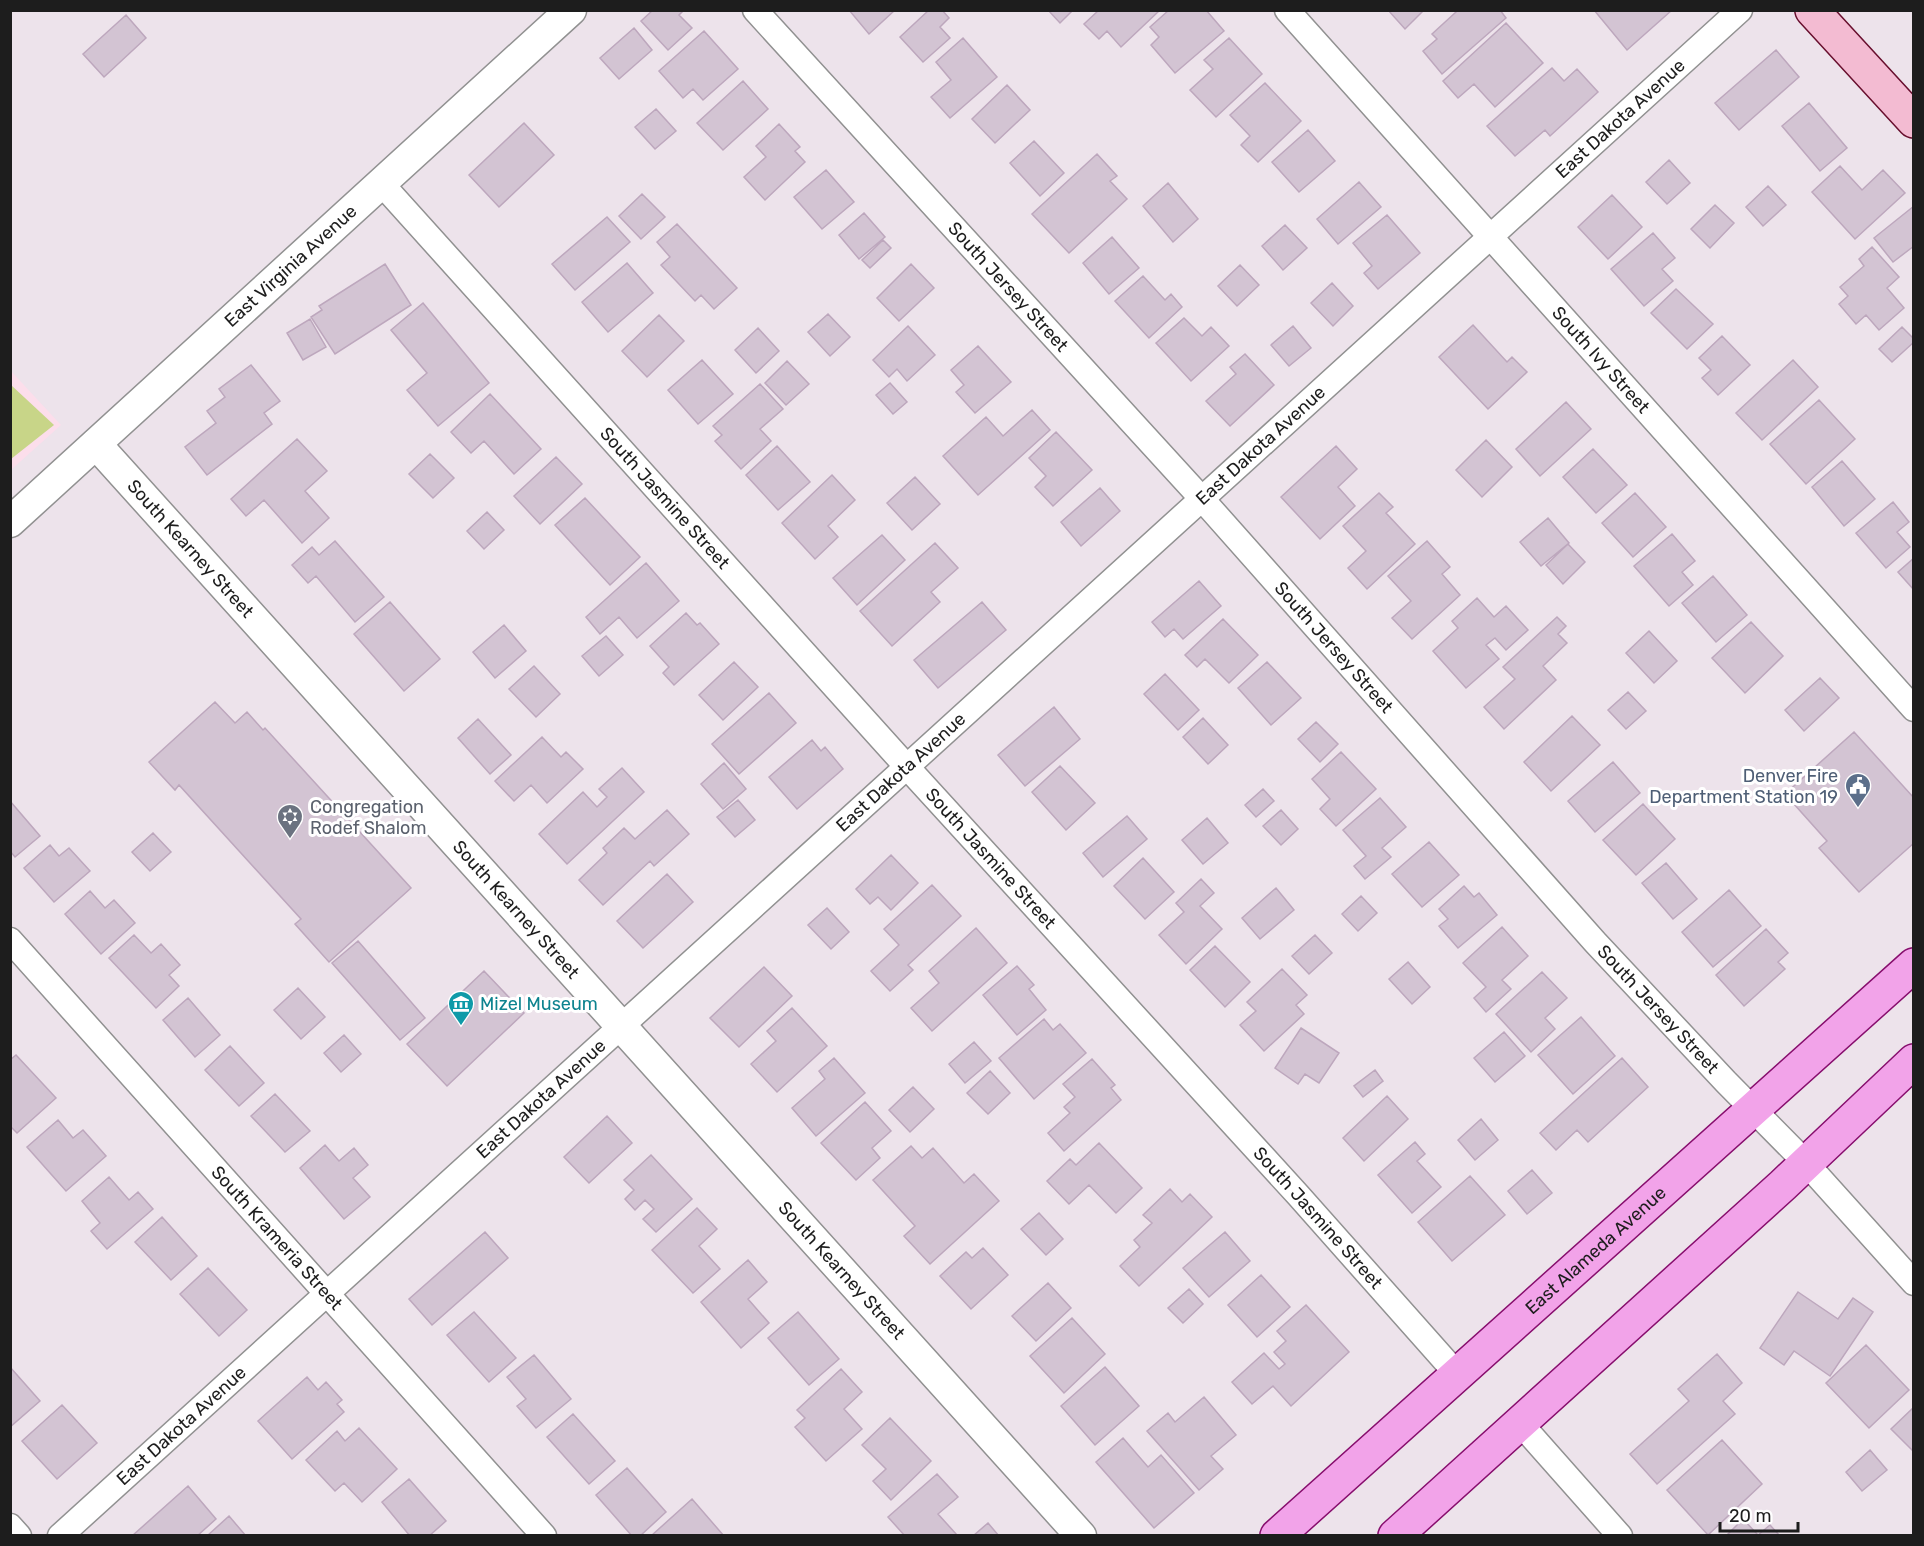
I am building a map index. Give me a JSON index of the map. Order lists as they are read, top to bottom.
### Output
{
  "streets": {
    "main road": ["East Alameda Avenue"],
    "street": [
      "East Dakota Avenue",
      "East Virginia Avenue",
      "South Jersey Street",
      "South Ivy Street",
      "South Jasmine Street",
      "South Kearney Street",
      "South Krameria Street"
    ]
  },
  "crossings": [
    ["East Dakota Avenue", "South Jersey Street"],
    ["East Dakota Avenue", "South Ivy Street"],
    ["East Dakota Avenue", "South Jasmine Street"],
    ["East Dakota Avenue", "South Kearney Street"],
    ["East Dakota Avenue", "South Krameria Street"],
    ["East Virginia Avenue", "South Jasmine Street"],
    ["East Virginia Avenue", "South Kearney Street"],
    ["South Jersey Street", "East Alameda Avenue"],
    ["South Jasmine Street", "East Alameda Avenue"]
  ],
  "places": {
    "public building": ["Denver Fire Department Station 19"],
    "synagogue": ["Congregation Rodef Shalom"],
    "museum": ["Mizel Museum"]
  },
  "scale_bar": "20 m"
}
